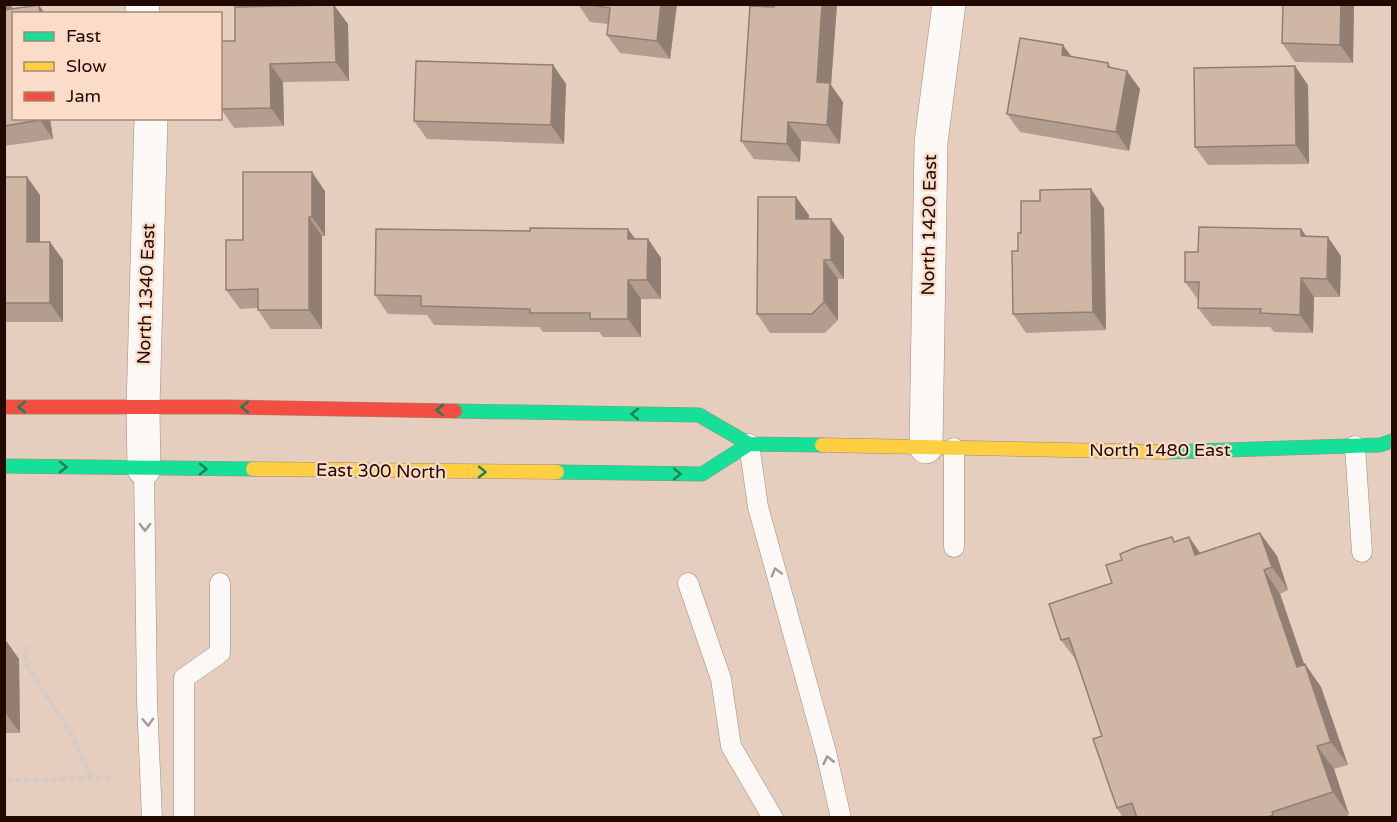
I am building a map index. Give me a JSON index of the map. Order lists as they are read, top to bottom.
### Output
{
  "streets": {
    "street": [
      "North 1420 East",
      "North 1340 East",
      "North 1480 East",
      "East 300 North"
    ]
  },
  "crossings": [
    ["North 1420 East", "North 1480 East"],
    ["North 1340 East", "East 300 North"]
  ],
  "legend": ["Fast", "Slow", "Jam"]
}
